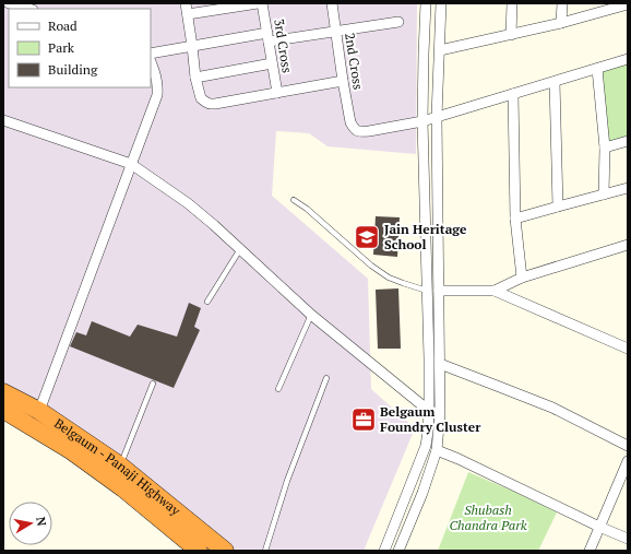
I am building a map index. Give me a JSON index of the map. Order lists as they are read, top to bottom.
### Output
{
  "streets": {
    "highway": ["Belgaum - Panaji Highway"],
    "street": ["3rd Cross", "2nd Cross"]
  },
  "parks": ["Shubash Chandra Park"],
  "places": {
    "school or university": ["Jain Heritage School"],
    "office": ["Belgaum Foundry Cluster"]
  },
  "legend": ["Road", "Park", "Building"],
  "north": "right"
}
